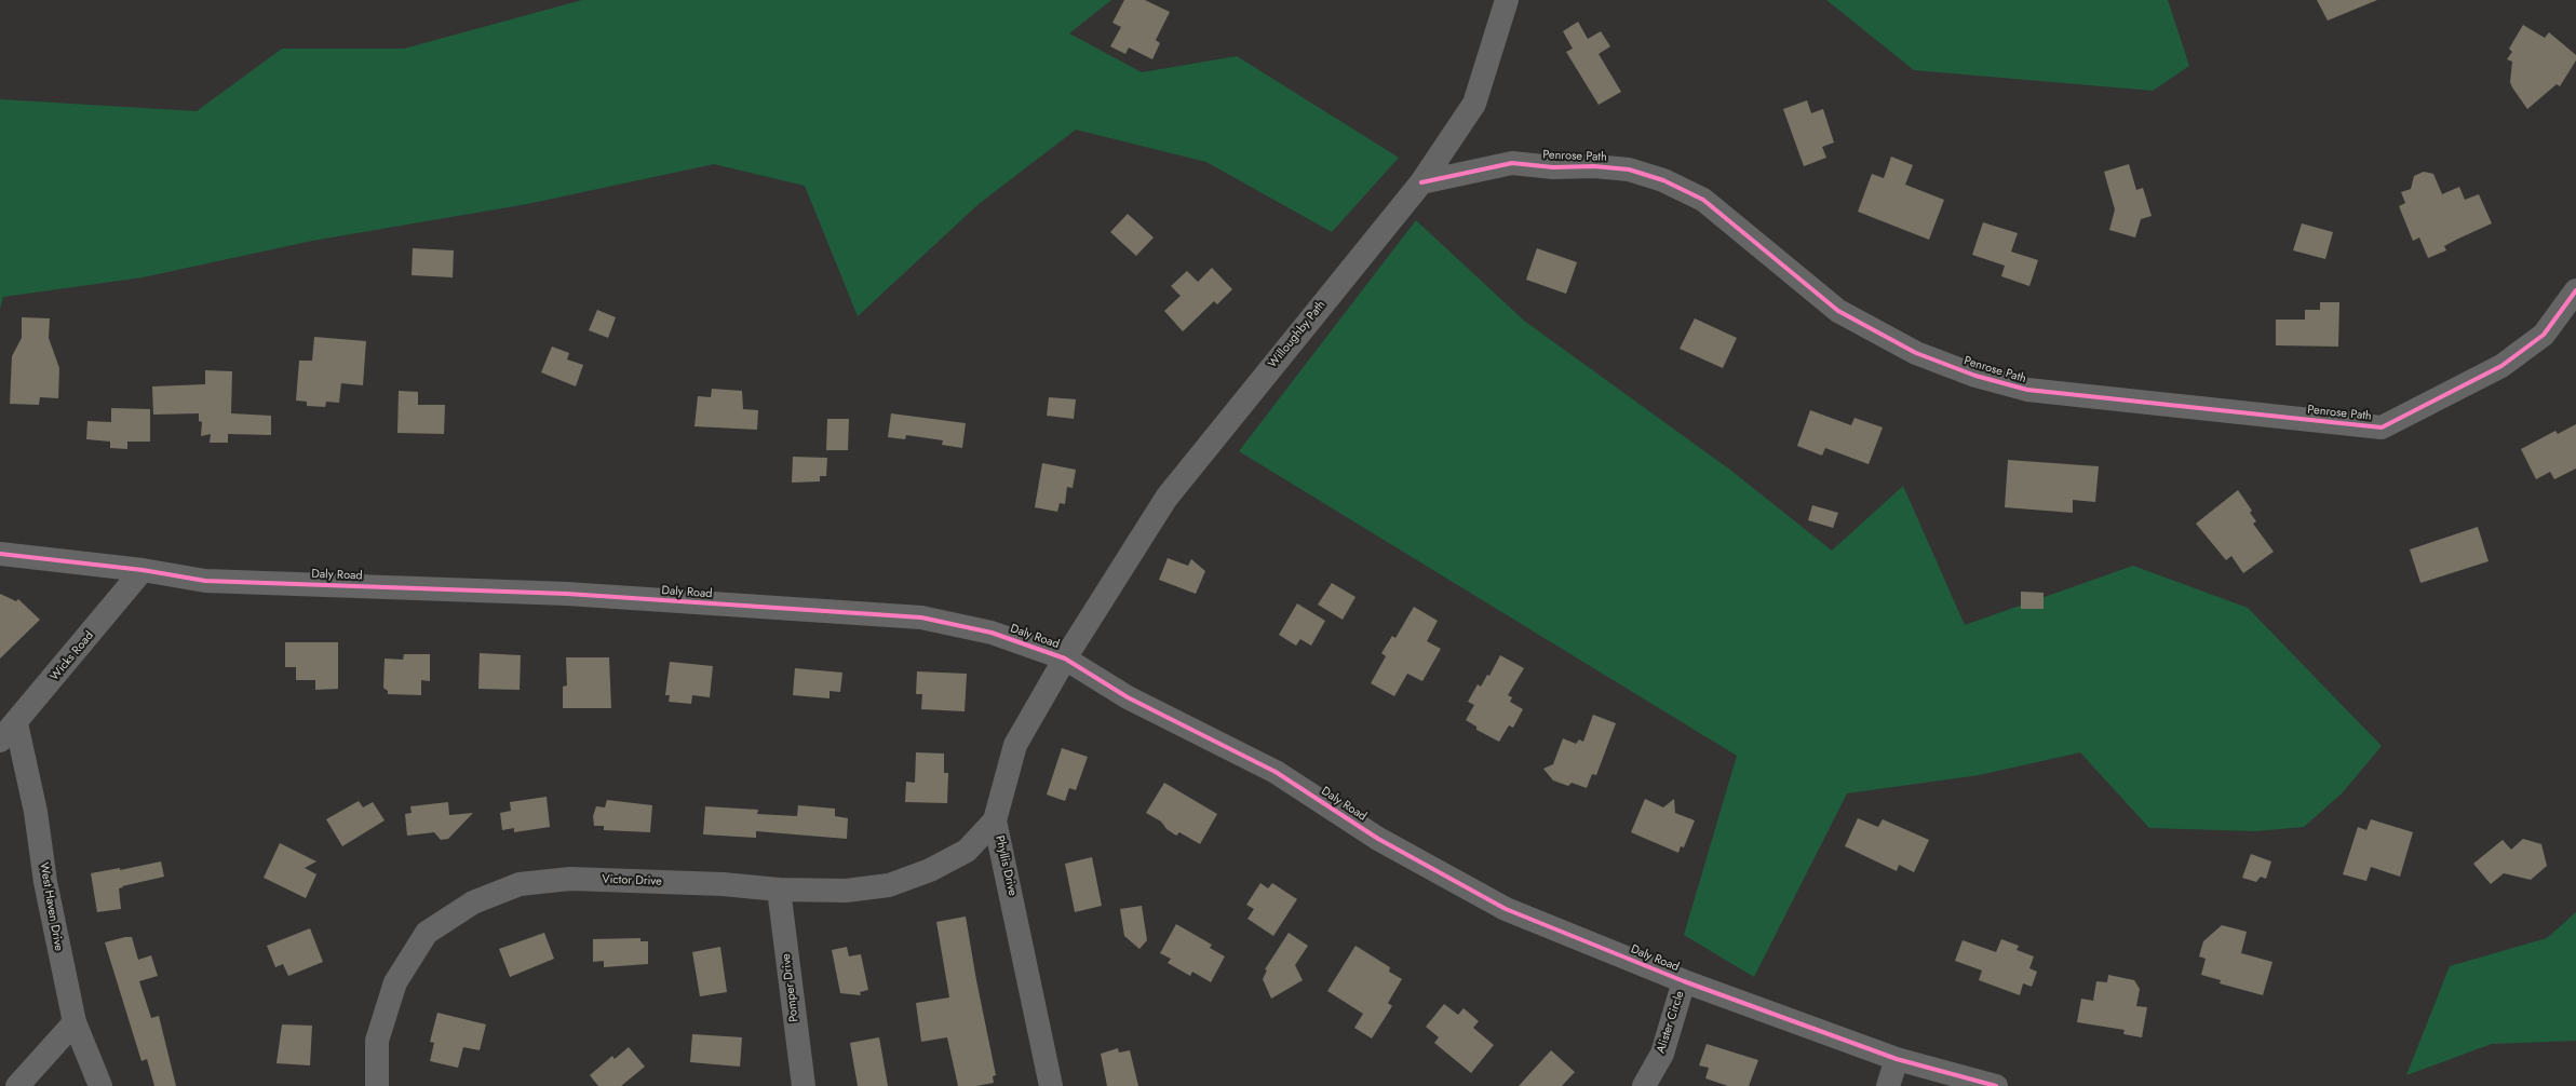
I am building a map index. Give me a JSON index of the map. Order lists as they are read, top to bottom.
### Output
{
  "streets": {
    "street": [
      "Penrose Path",
      "Willoughby Path",
      "Daly Road",
      "Wicks Road",
      "Phyllis Drive",
      "Victor Drive",
      "West Haven Drive",
      "Pomper Drive",
      "Alister Circle"
    ]
  },
  "crossings": [
    ["Penrose Path", "Willoughby Path"],
    ["Willoughby Path", "Daly Road"],
    ["Willoughby Path", "Phyllis Drive"],
    ["Daly Road", "Wicks Road"],
    ["Daly Road", "Phyllis Drive"],
    ["Daly Road", "Alister Circle"],
    ["Wicks Road", "West Haven Drive"],
    ["Phyllis Drive", "Victor Drive"],
    ["Victor Drive", "Pomper Drive"]
  ]
}
